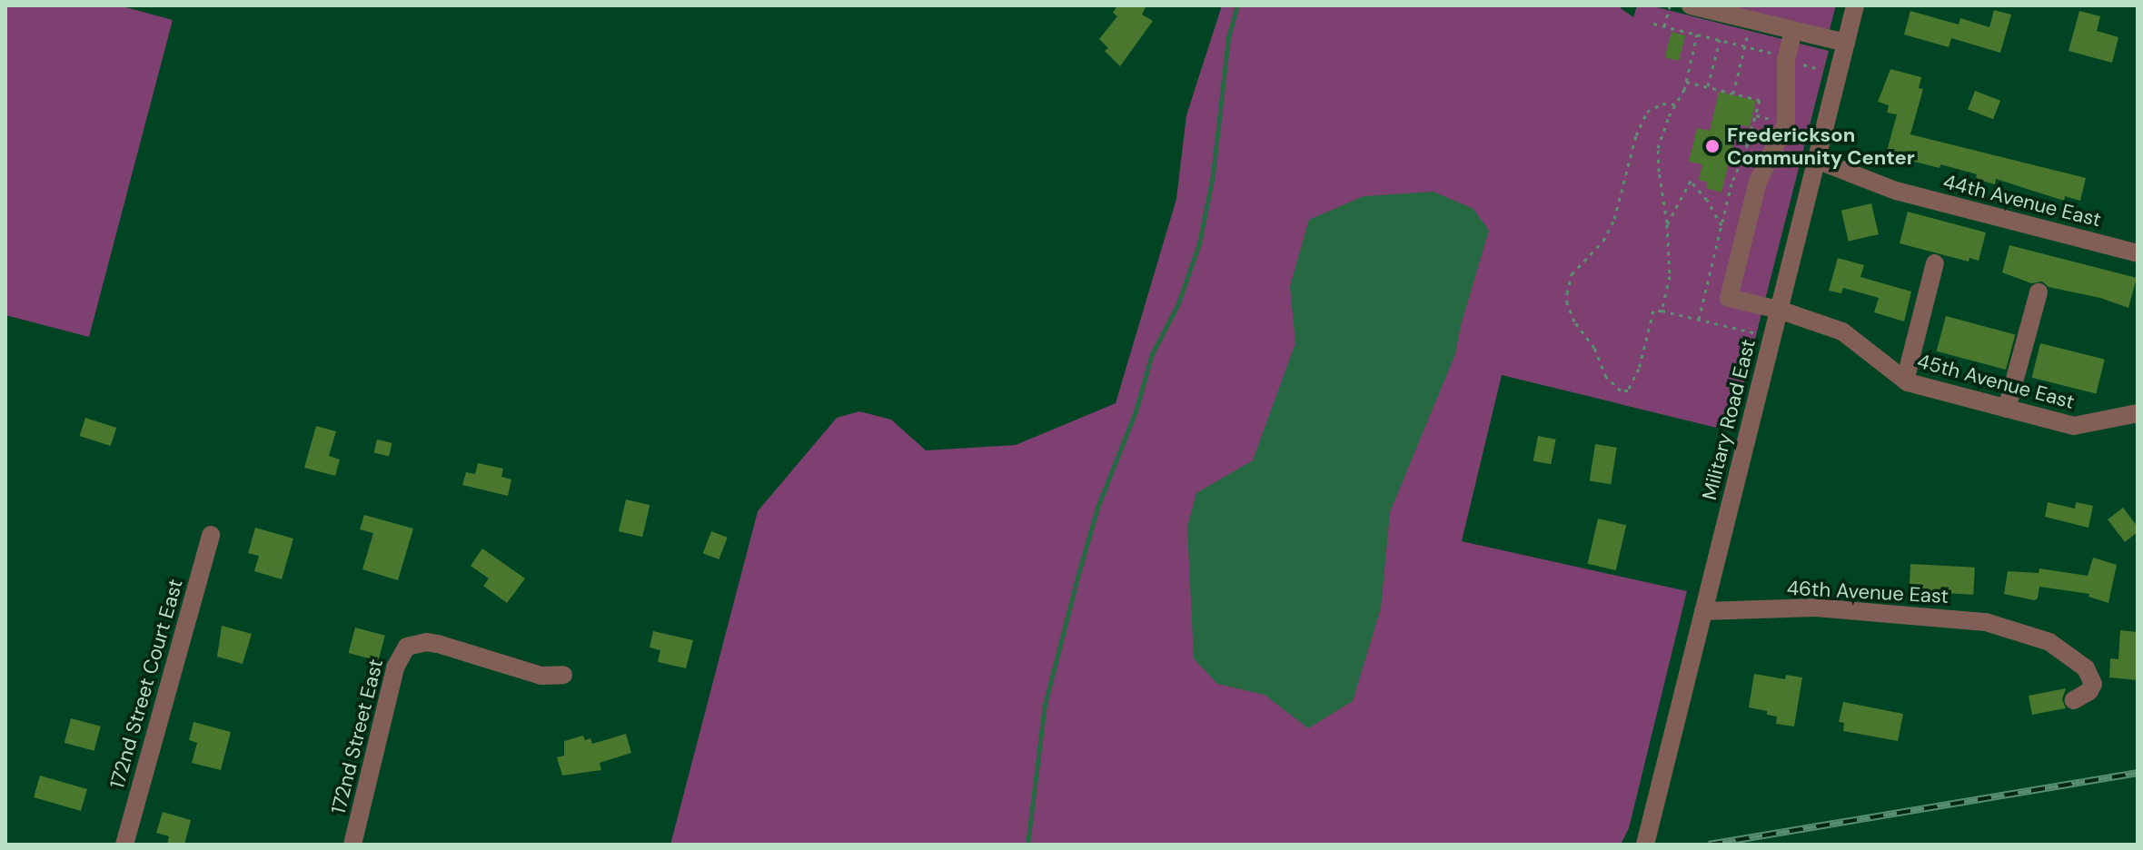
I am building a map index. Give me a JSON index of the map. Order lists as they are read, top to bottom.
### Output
{
  "streets": {
    "street": [
      "44th Avenue East",
      "45th Avenue East",
      "Military Road East",
      "46th Avenue East",
      "172nd Street Court East",
      "172nd Street East"
    ]
  },
  "crossings": [
    ["44th Avenue East", "Military Road East"],
    ["45th Avenue East", "Military Road East"],
    ["Military Road East", "46th Avenue East"]
  ],
  "places": ["Frederickson Community Center"]
}
